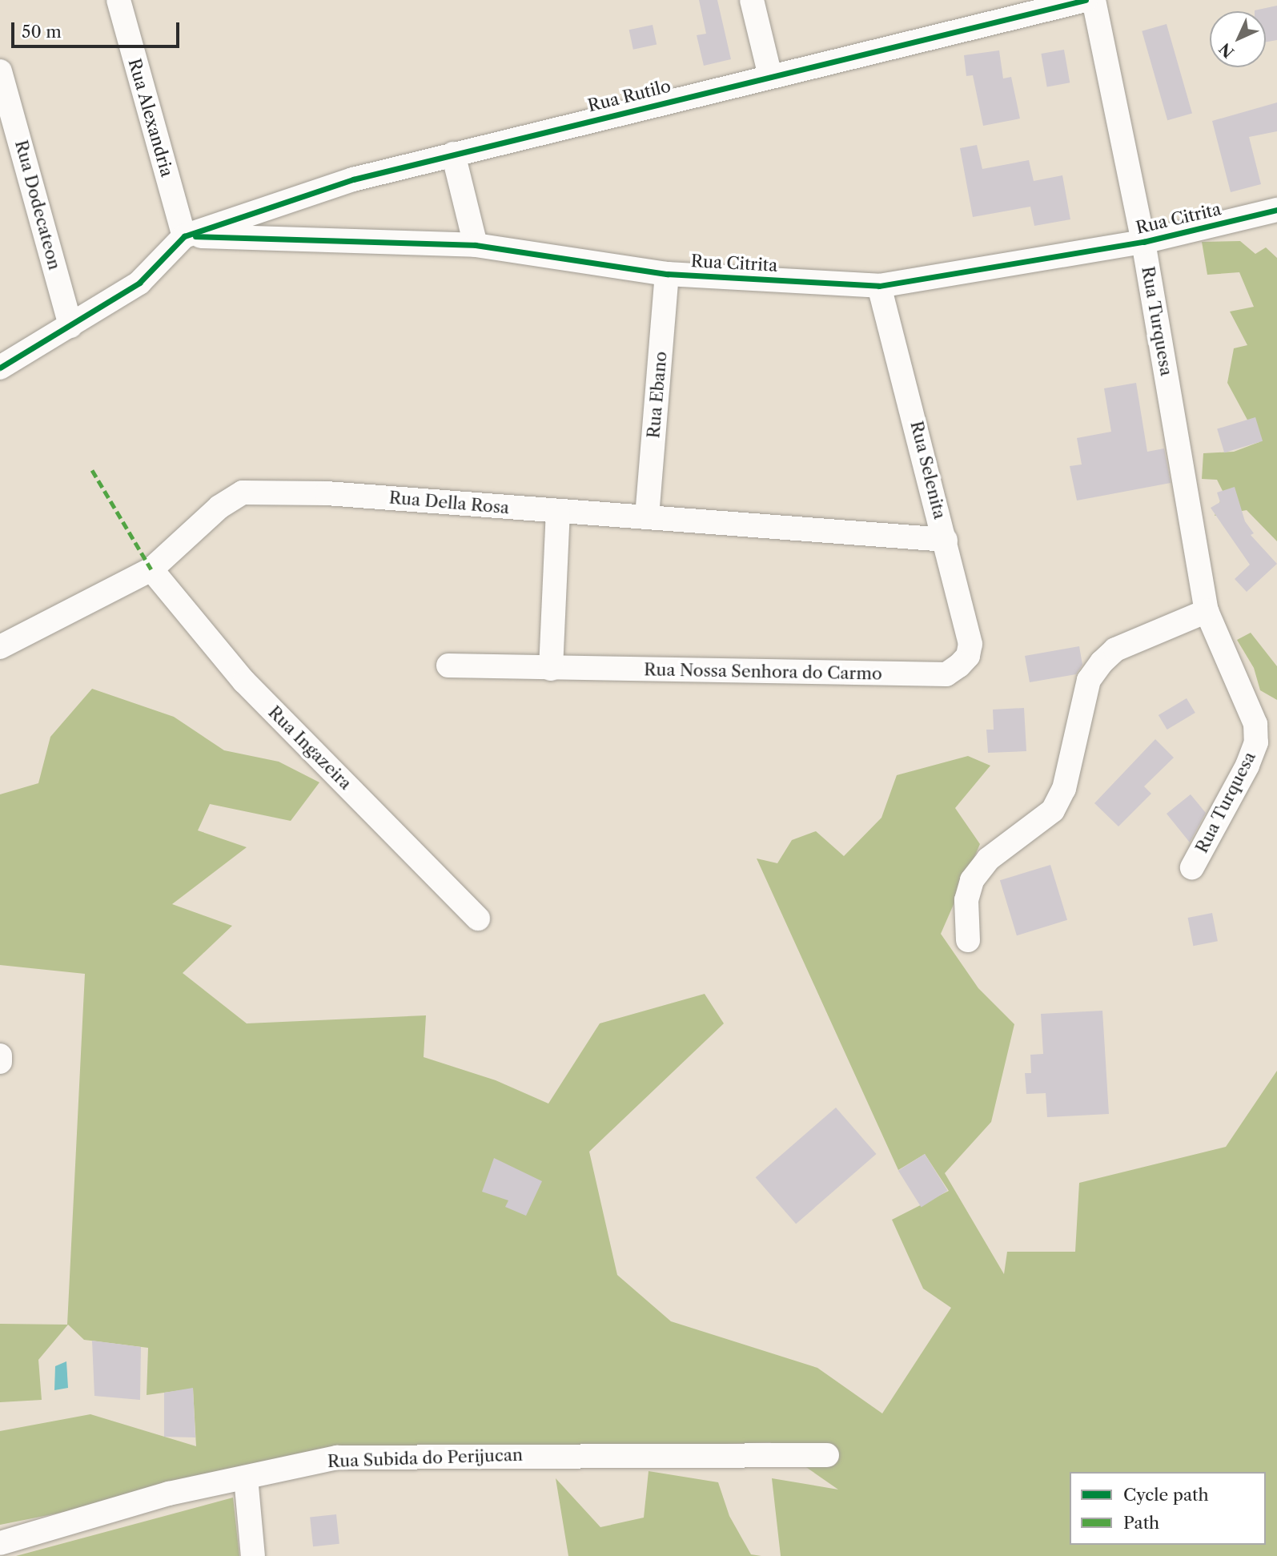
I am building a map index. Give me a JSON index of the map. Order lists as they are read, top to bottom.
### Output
{
  "streets": {
    "street": [
      "Rua Rutilo",
      "Rua Alexandria",
      "Rua Dodecateon",
      "Rua Citrita",
      "Rua Turquesa",
      "Rua Ebano",
      "Rua Selenita",
      "Rua Della Rosa",
      "Rua Nossa Senhora do Carmo",
      "Rua Ingazeira",
      "Rua Subida do Perijucan"
    ]
  },
  "crossings": [
    ["Rua Rutilo", "Rua Alexandria"],
    ["Rua Rutilo", "Rua Citrita"],
    ["Rua Alexandria", "Rua Citrita"],
    ["Rua Citrita", "Rua Turquesa"],
    ["Rua Citrita", "Rua Ebano"],
    ["Rua Citrita", "Rua Selenita"],
    ["Rua Ebano", "Rua Della Rosa"],
    ["Rua Selenita", "Rua Della Rosa"],
    ["Rua Selenita", "Rua Nossa Senhora do Carmo"],
    ["Rua Della Rosa", "Rua Ingazeira"]
  ],
  "legend": ["Cycle path", "Path"],
  "scale_bar": "50 m",
  "north": "bottom left"
}
